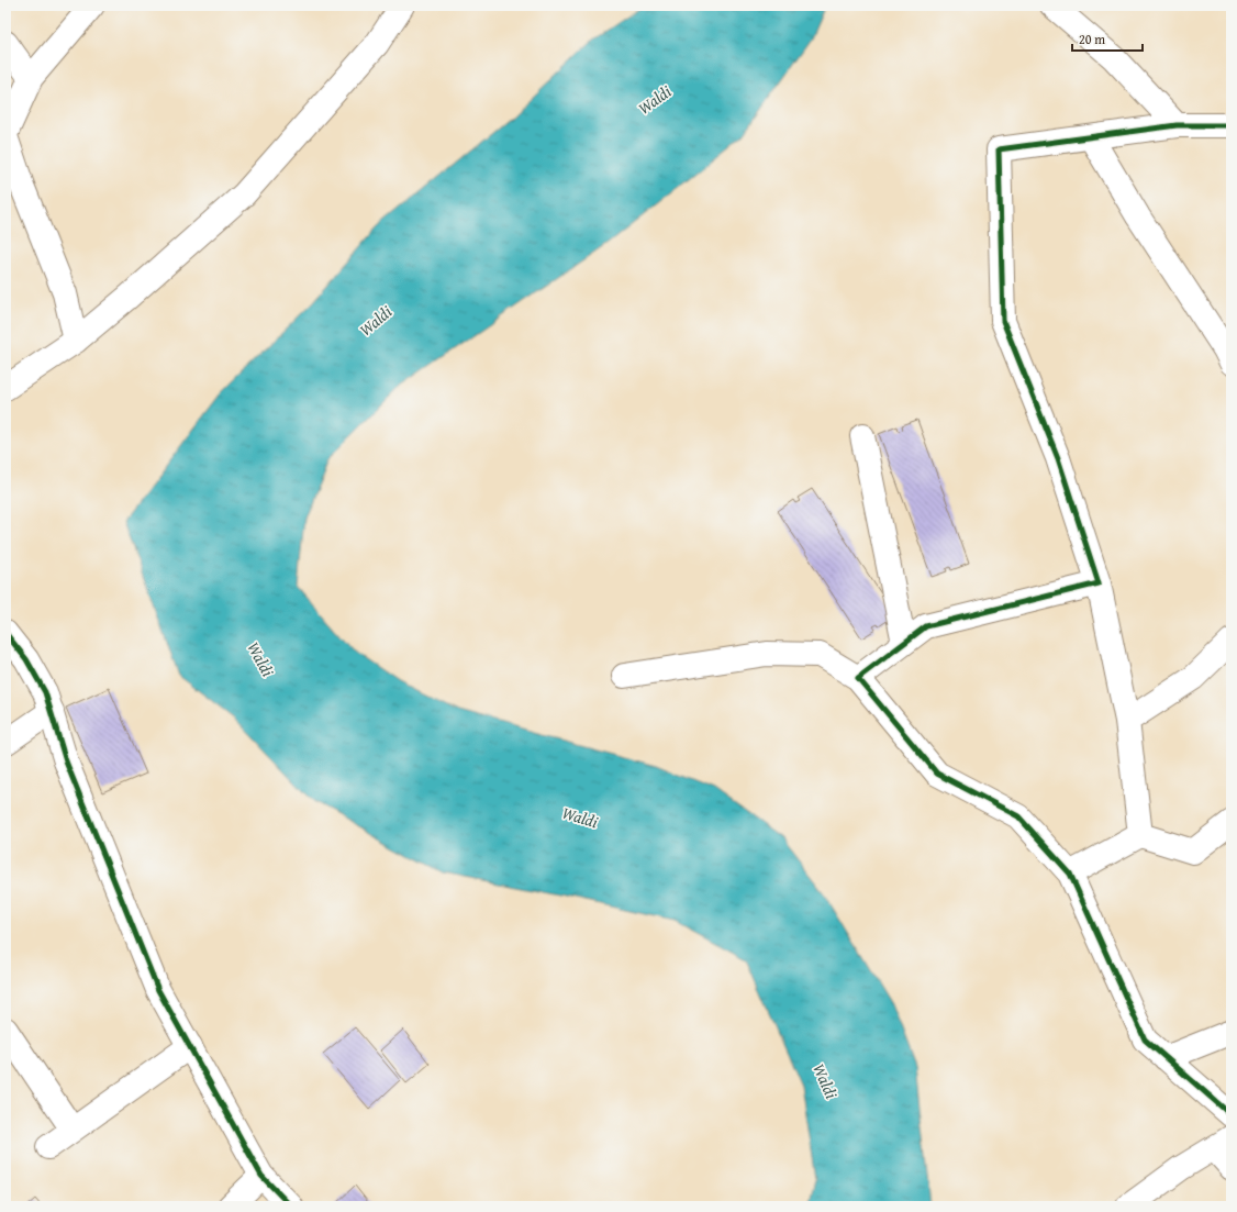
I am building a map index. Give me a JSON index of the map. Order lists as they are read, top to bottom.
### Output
{
  "water": ["Waldi"],
  "scale_bar": "20 m"
}
